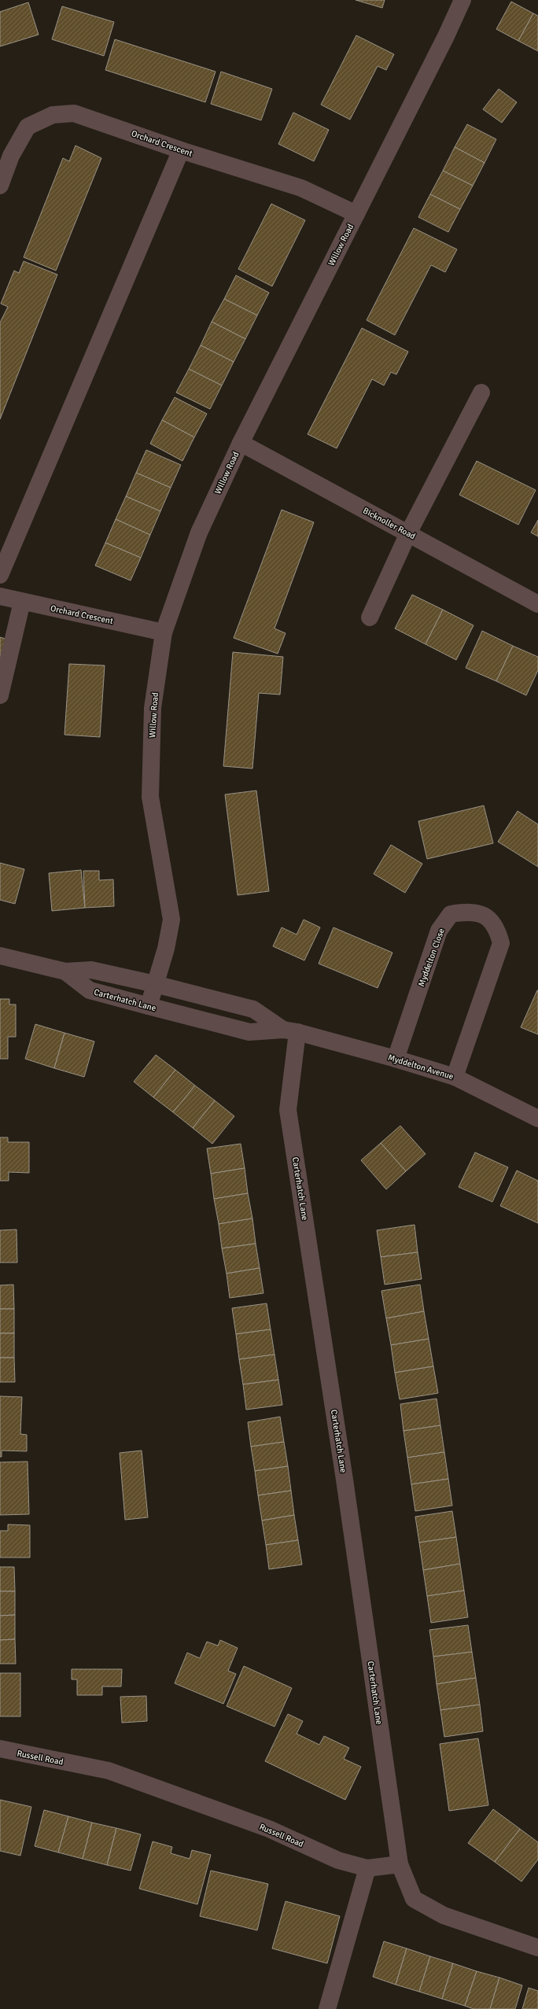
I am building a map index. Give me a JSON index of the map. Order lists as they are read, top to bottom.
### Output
{
  "streets": {
    "street": [
      "Orchard Crescent",
      "Willow Road",
      "Bicknoller Road",
      "Myddelton Close",
      "Carterhatch Lane",
      "Myddelton Avenue",
      "Russell Road"
    ]
  },
  "crossings": [
    ["Orchard Crescent", "Willow Road"],
    ["Willow Road", "Bicknoller Road"],
    ["Willow Road", "Carterhatch Lane"],
    ["Myddelton Close", "Myddelton Avenue"],
    ["Carterhatch Lane", "Myddelton Avenue"],
    ["Carterhatch Lane", "Russell Road"]
  ]
}
